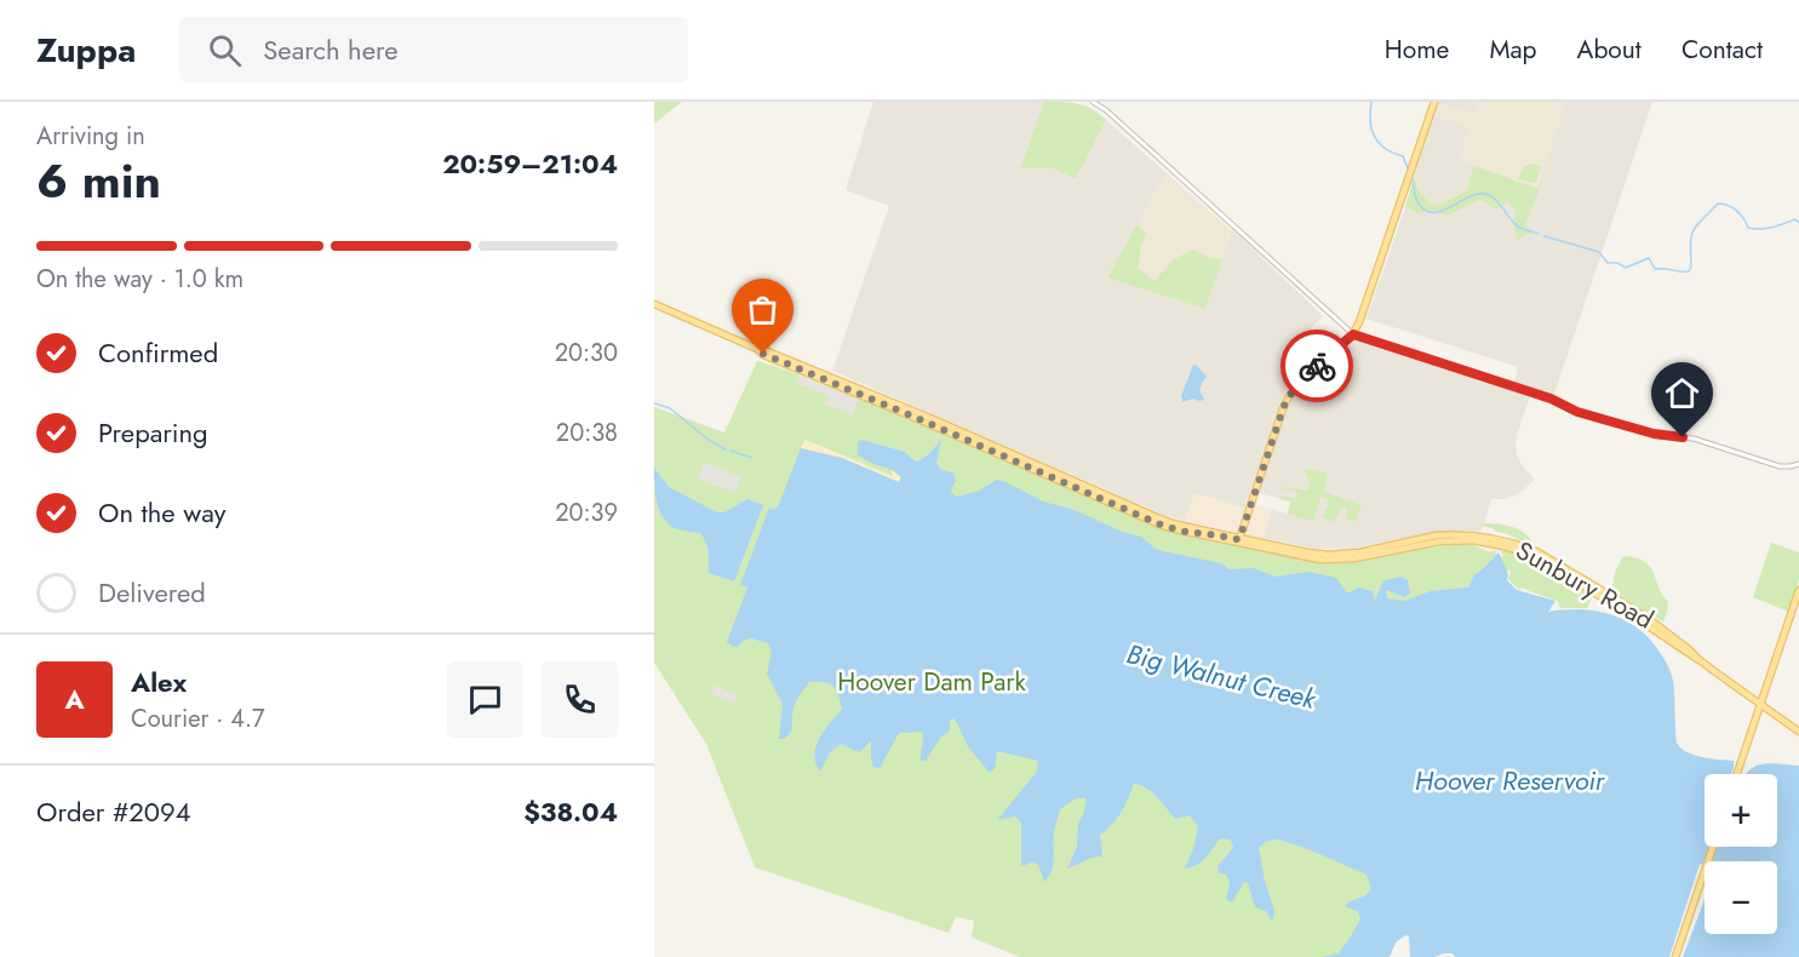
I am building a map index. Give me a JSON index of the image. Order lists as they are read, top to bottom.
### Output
{
  "streets": {
    "main road": ["Sunbury Road"]
  },
  "water": ["Big Walnut Creek", "Hoover Reservoir"],
  "parks": ["Hoover Dam Park"],
  "page": {
    "header": "Zuppa",
    "search": "Search here",
    "nav": [
      "Home",
      "Map",
      "About",
      "Contact"
    ],
    "heading": ["6 min", "Arriving in", "20:59–21:04"],
    "panel": [
      "Alex",
      "Courier · 4.7",
      "Order #2094",
      "$38.04"
    ],
    "bar": "On the way · 1.0 km",
    "list": [
      ["Confirmed", "20:30"],
      ["Preparing", "20:38"],
      ["On the way", "20:39"],
      "Delivered"
    ],
    "round": "A",
    "map_buttons": ["+", "−"]
  }
}
